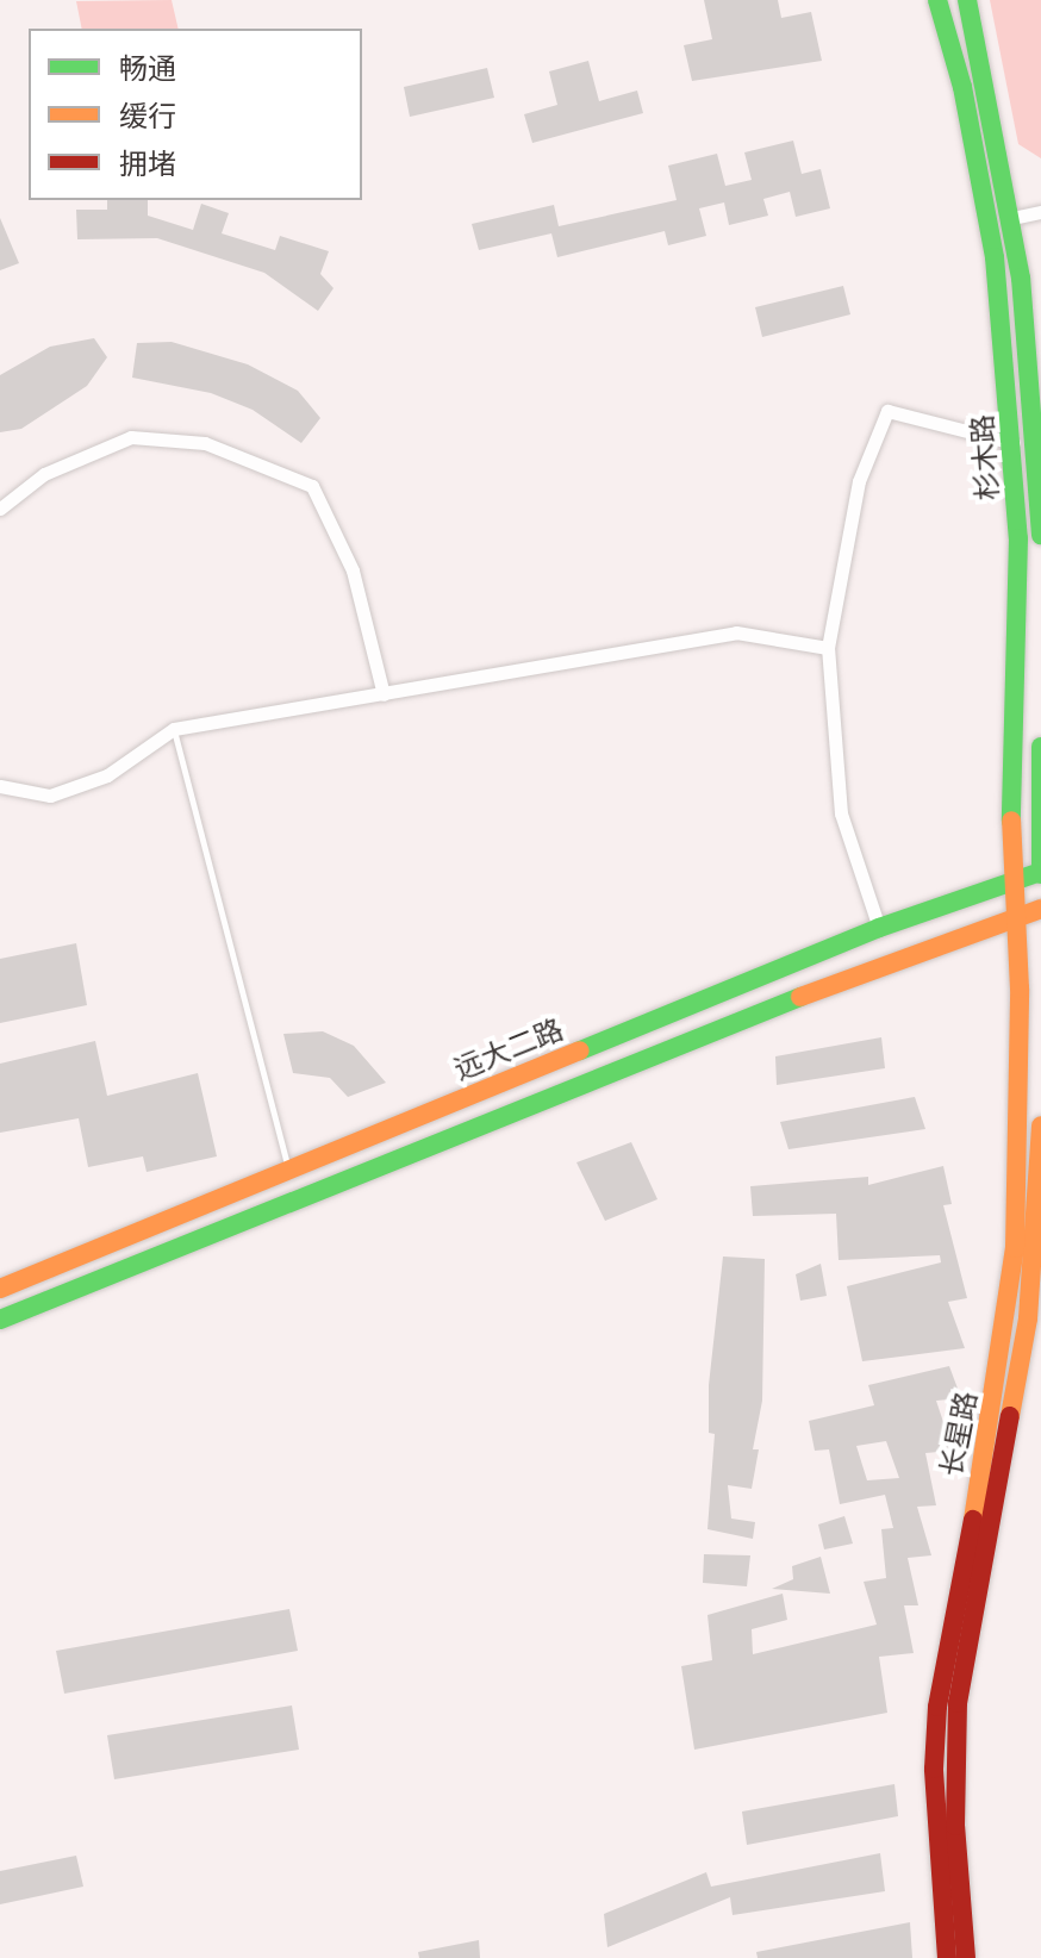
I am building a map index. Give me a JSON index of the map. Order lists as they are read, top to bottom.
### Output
{
  "streets": {
    "main road": ["杉木路", "远大二路", "长星路"]
  },
  "crossings": [
    ["杉木路", "远大二路"],
    ["杉木路", "长星路"],
    ["远大二路", "长星路"]
  ],
  "legend": ["畅通", "缓行", "拥堵"]
}
